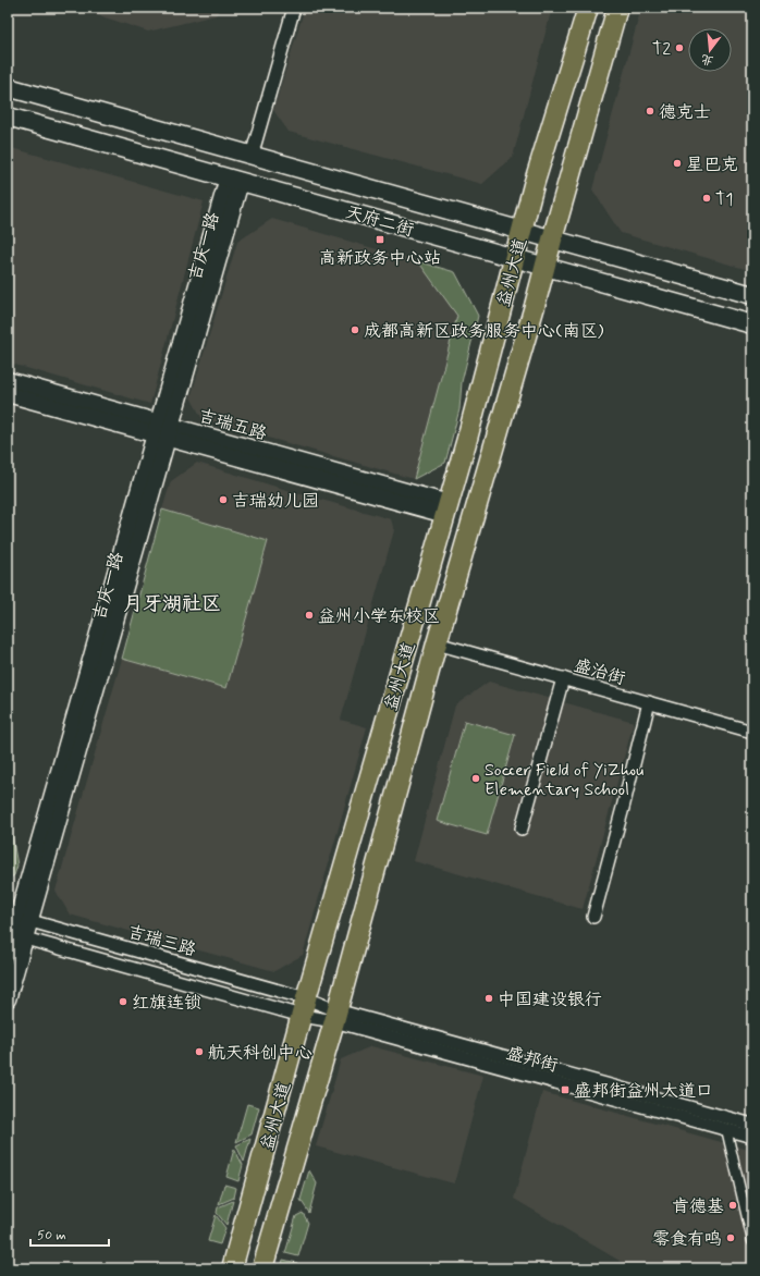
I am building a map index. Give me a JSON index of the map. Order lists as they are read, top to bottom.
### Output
{
  "streets": {
    "main road": ["天府二街", "益州大道"],
    "street": [
      "吉庆一路",
      "吉瑞五路",
      "盛治街",
      "吉瑞三路",
      "盛邦街"
    ]
  },
  "crossings": [
    ["天府二街", "吉庆一路"],
    ["天府二街", "益州大道"],
    ["吉庆一路", "吉瑞五路"],
    ["吉庆一路", "吉瑞三路"],
    ["益州大道", "吉瑞五路"],
    ["益州大道", "盛治街"],
    ["益州大道", "吉瑞三路"],
    ["益州大道", "盛邦街"],
    ["吉瑞三路", "盛邦街"]
  ],
  "districts": ["月牙湖社区"],
  "places": {
    "other": [
      "T2",
      "德克士",
      "星巴克",
      "T1",
      "成都高新区政务服务中心(南区)",
      "吉瑞幼儿园",
      "益州小学东校区",
      "Soccer Field of YiZhou Elementary School",
      "中国建设银行",
      "红旗连锁",
      "航天科创中心",
      "肯德基",
      "零食有鸣"
    ],
    "transit": ["高新政务中心站", "盛邦街益州大道口"]
  },
  "scale_bar": "50 m",
  "north": "bottom"
}
